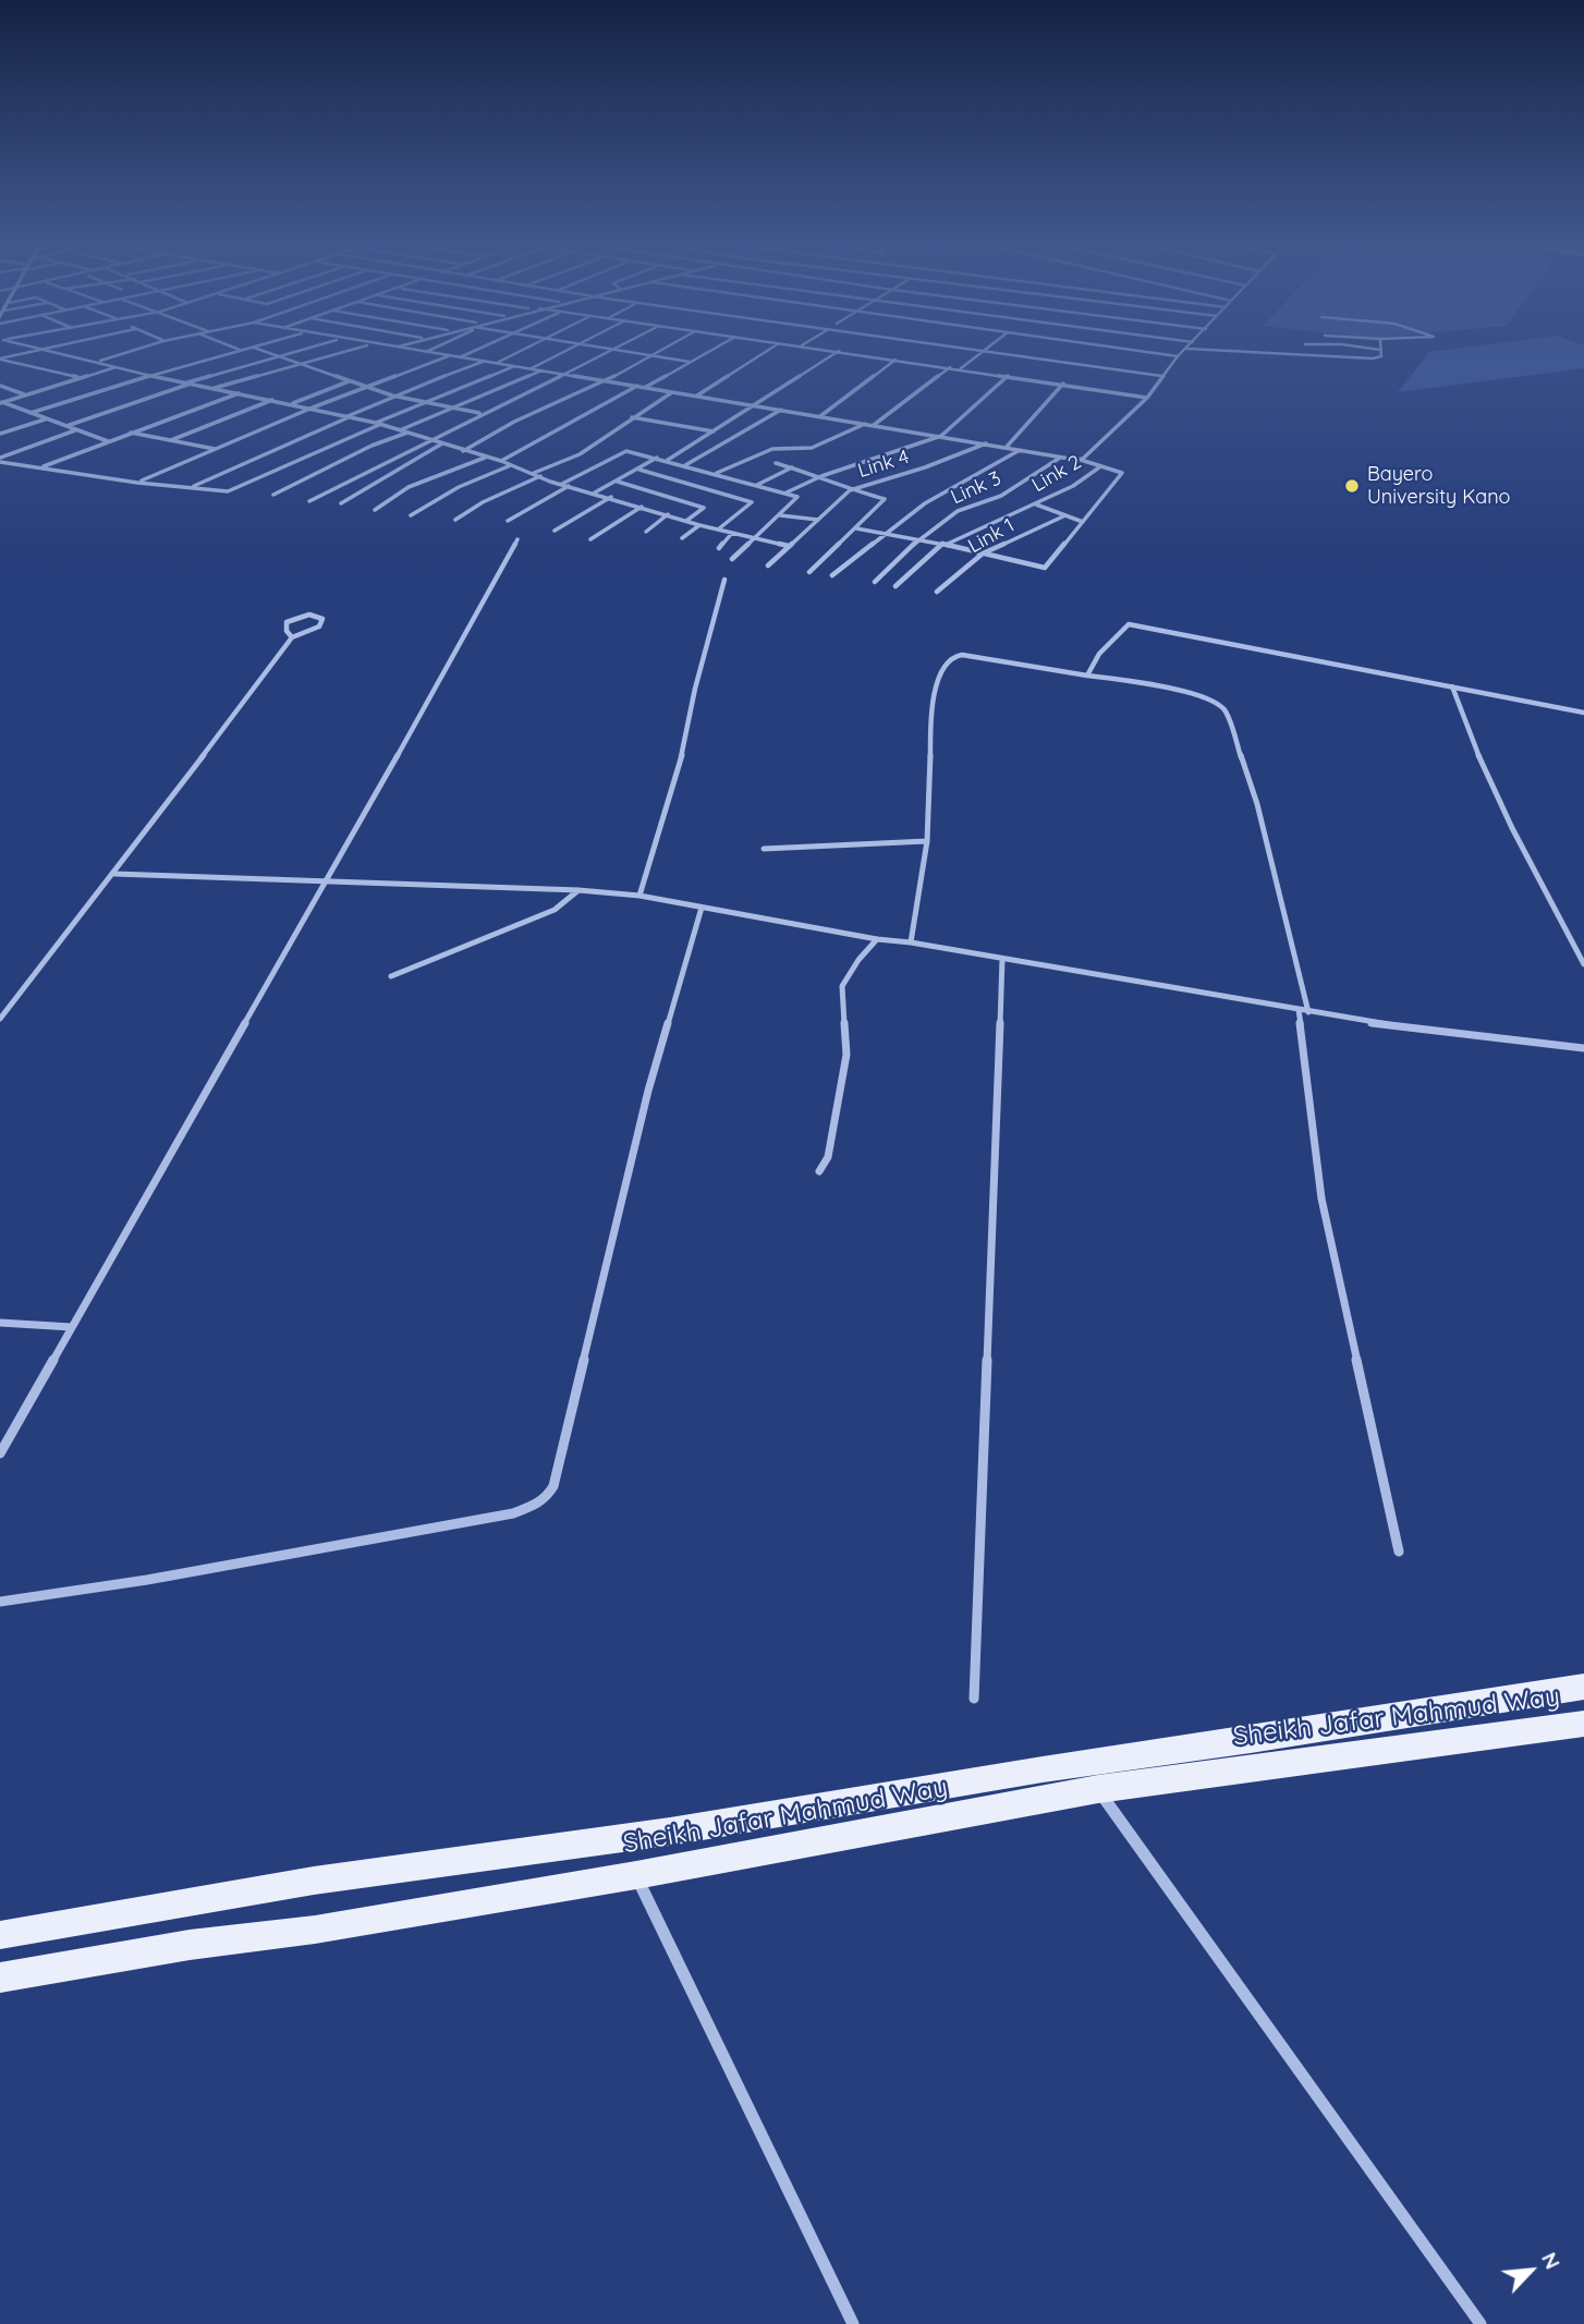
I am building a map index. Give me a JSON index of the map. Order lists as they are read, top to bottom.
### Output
{
  "streets": {
    "main road": ["Sheikh Jafar Mahmud Way"],
    "street": [
      "Link 4",
      "Link 2",
      "Link 3",
      "Link 1"
    ]
  },
  "places": ["Bayero University Kano"],
  "north": "top right"
}
